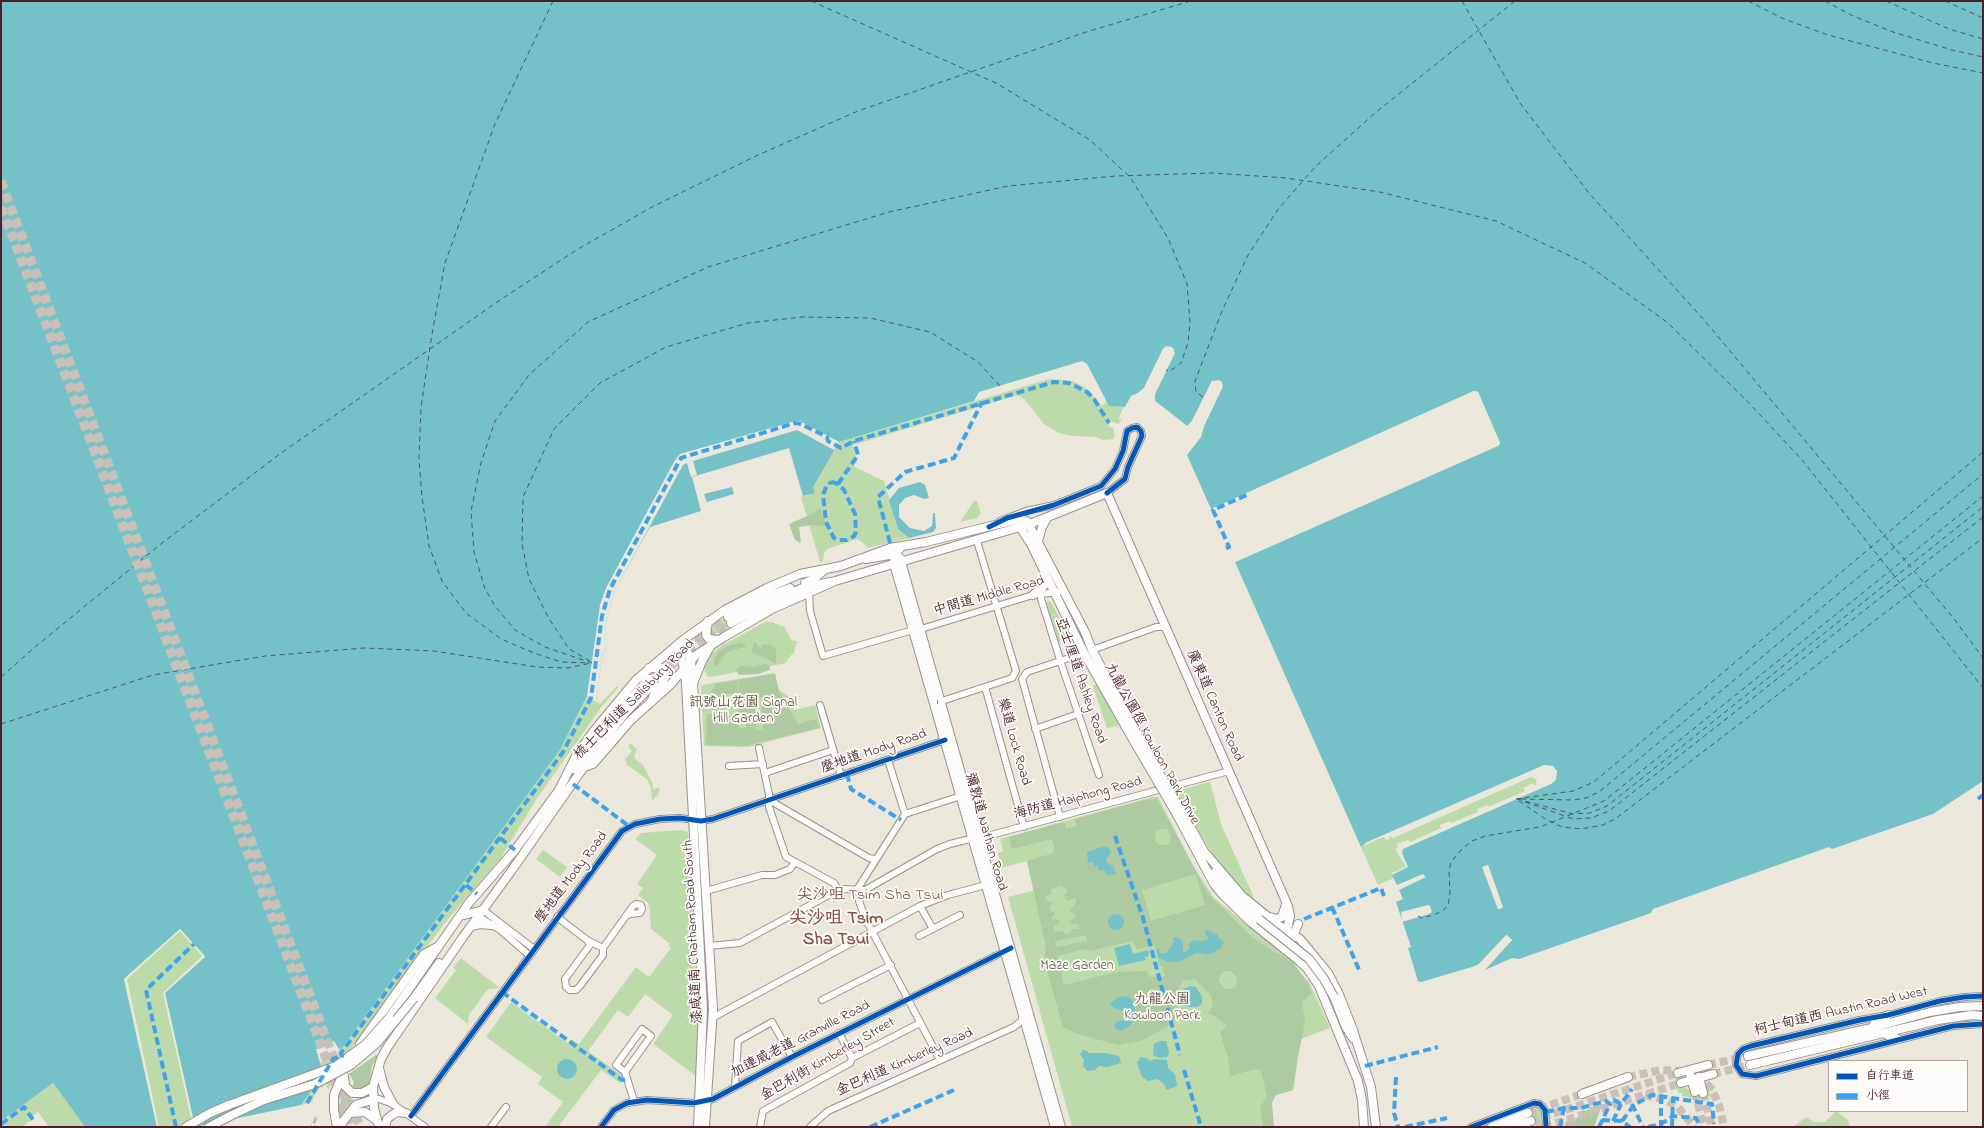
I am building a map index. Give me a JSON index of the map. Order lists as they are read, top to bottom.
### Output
{
  "streets": {
    "main road": [
      "梳士巴利道 Salisbury Road",
      "廣東道 Canton Road",
      "九龍公園徑 Kowloon Park Drive",
      "彌敦道 Nathan Road",
      "漆咸道南 Chatham Road South",
      "柯士甸道西 Austin Road West"
    ],
    "street": [
      "中間道 Middle Road",
      "亞士厘道 Ashley Road",
      "樂道 Lock Road",
      "麼地道 Mody Road",
      "海防道 Haiphong Road",
      "加連威老道 Granville Road",
      "金巴利街 Kimberley Street",
      "金巴利道 Kimberley Road"
    ]
  },
  "crossings": [
    ["中間道 Middle Road", "亞士厘道 Ashley Road"],
    ["中間道 Middle Road", "梳士巴利道 Salisbury Road"],
    ["中間道 Middle Road", "九龍公園徑 Kowloon Park Drive"],
    ["中間道 Middle Road", "彌敦道 Nathan Road"],
    ["梳士巴利道 Salisbury Road", "廣東道 Canton Road"],
    ["梳士巴利道 Salisbury Road", "九龍公園徑 Kowloon Park Drive"],
    ["梳士巴利道 Salisbury Road", "彌敦道 Nathan Road"],
    ["梳士巴利道 Salisbury Road", "漆咸道南 Chatham Road South"],
    ["廣東道 Canton Road", "九龍公園徑 Kowloon Park Drive"],
    ["廣東道 Canton Road", "海防道 Haiphong Road"],
    ["樂道 Lock Road", "海防道 Haiphong Road"],
    ["麼地道 Mody Road", "彌敦道 Nathan Road"],
    ["麼地道 Mody Road", "漆咸道南 Chatham Road South"],
    ["海防道 Haiphong Road", "彌敦道 Nathan Road"],
    ["彌敦道 Nathan Road", "加連威老道 Granville Road"],
    ["彌敦道 Nathan Road", "金巴利道 Kimberley Road"],
    ["漆咸道南 Chatham Road South", "加連威老道 Granville Road"]
  ],
  "districts": ["尖沙咀 Tsim Sha Tsui", "尖沙咀 Tsim Sha Tsui"],
  "parks": ["訊號山花園 Signal Hill Garden", "Maze Garden", "九龍公園 Kowloon Park"],
  "legend": ["自行車道", "小徑"]
}
